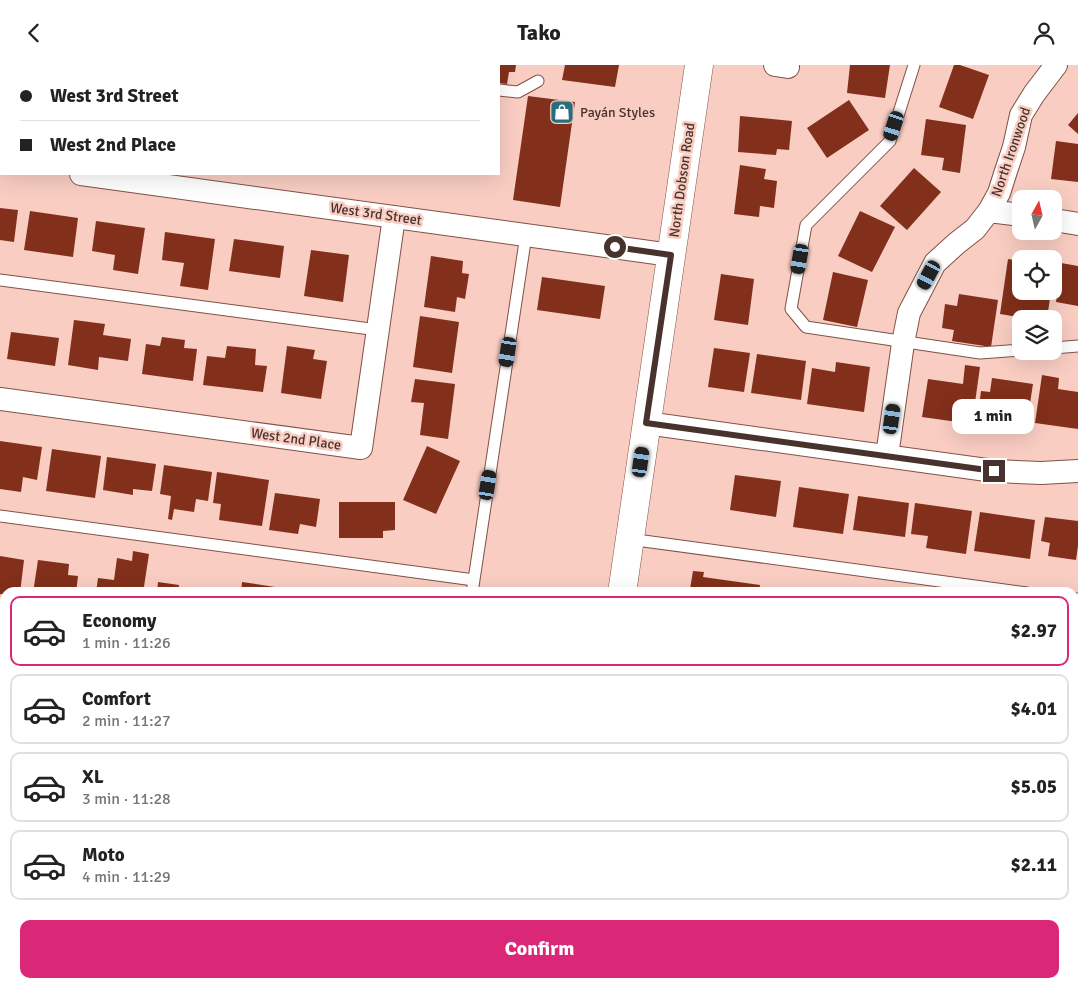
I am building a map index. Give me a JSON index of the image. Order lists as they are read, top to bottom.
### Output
{
  "streets": {
    "main road": ["North Dobson Road"],
    "street": ["North Ironwood", "West 3rd Street", "West 2nd Place"]
  },
  "crossings": [
    ["North Dobson Road", "West 3rd Street"],
    ["West 3rd Street", "West 2nd Place"]
  ],
  "places": {
    "shop": ["Payán Styles"]
  },
  "north": "top",
  "page": {
    "header": "Tako",
    "banner": ["West 3rd Street", "West 2nd Place"],
    "bubble": "1 min",
    "list": [
      {
        "name": "Economy",
        "note": "1 min · 11:26",
        "value": "$2.97"
      },
      {
        "name": "Comfort",
        "note": "2 min · 11:27",
        "value": "$4.01"
      },
      {
        "name": "XL",
        "note": "3 min · 11:28",
        "value": "$5.05"
      },
      {
        "name": "Moto",
        "note": "4 min · 11:29",
        "value": "$2.11"
      }
    ],
    "buttons": "Confirm"
  }
}
